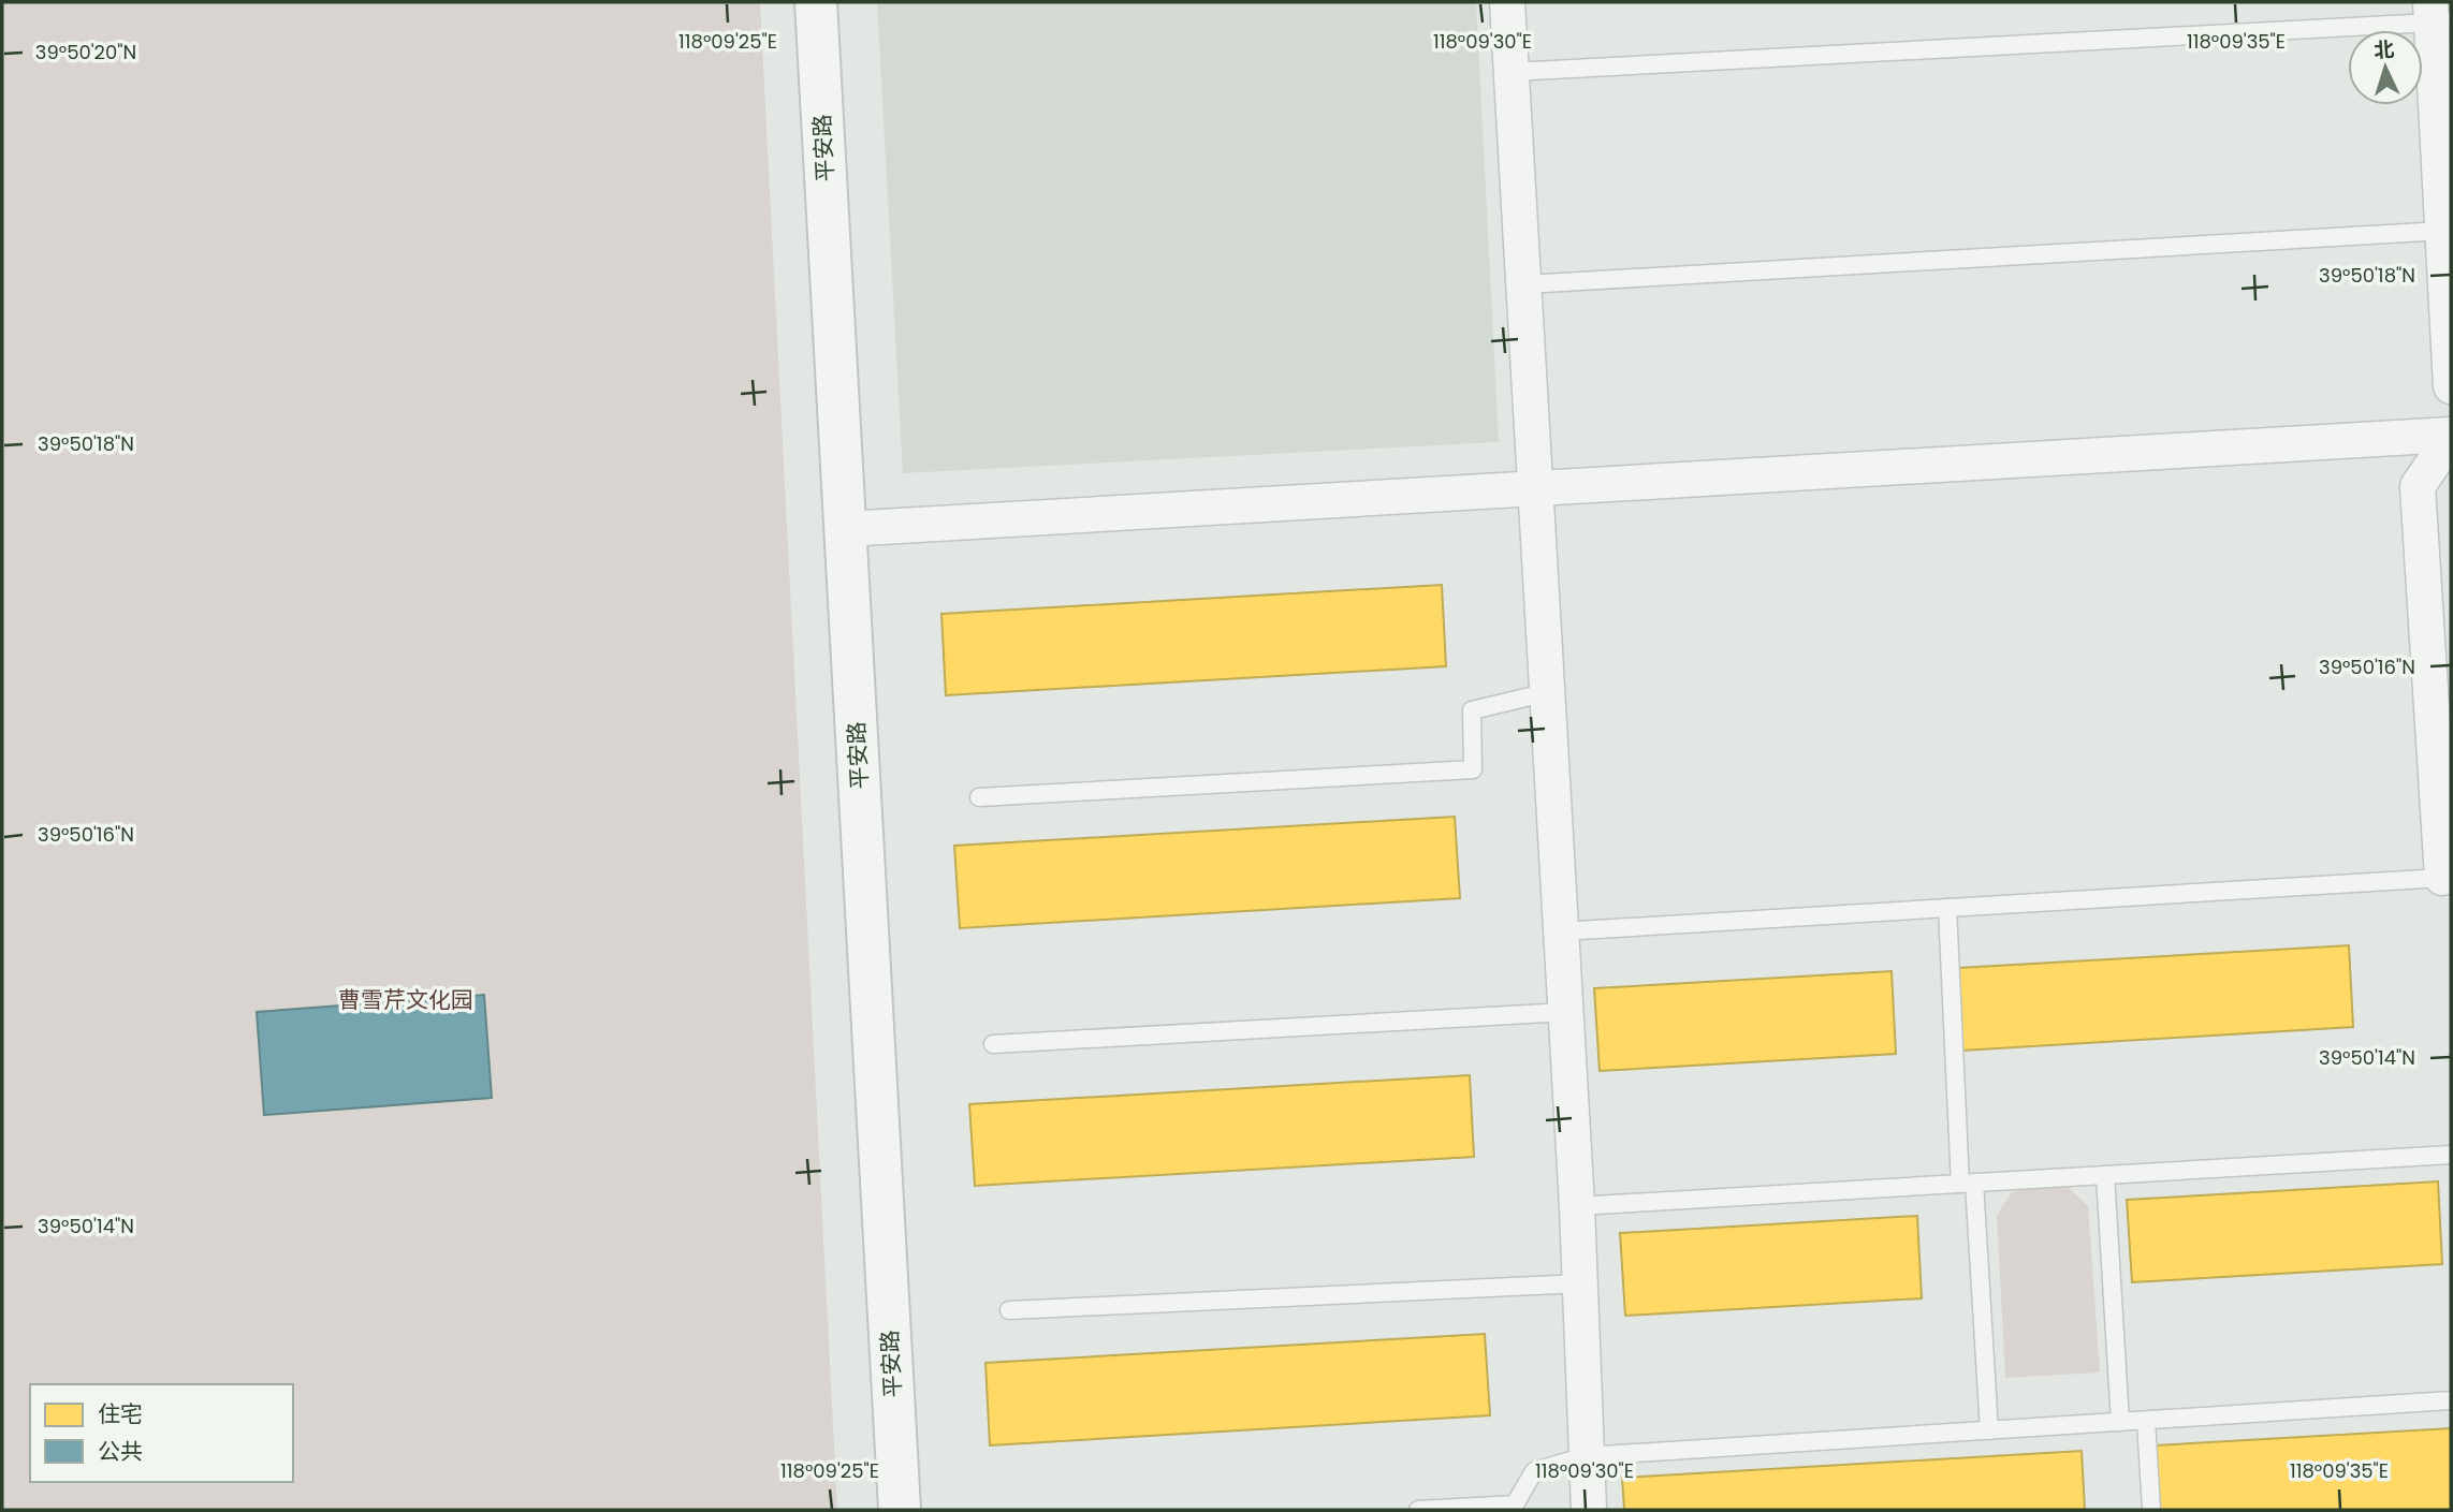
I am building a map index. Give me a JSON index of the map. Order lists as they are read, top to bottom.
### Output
{
  "streets": {
    "street": ["平安路"]
  },
  "parks": ["曹雪芹文化园"],
  "legend": ["住宅", "公共"],
  "north": "top",
  "coordinates": [
    "118°09'25\"E",
    "118°09'30\"E",
    "118°09'35\"E",
    "39°50'20\"N",
    "39°50'18\"N",
    "39°50'16\"N",
    "39°50'14\"N"
  ]
}
